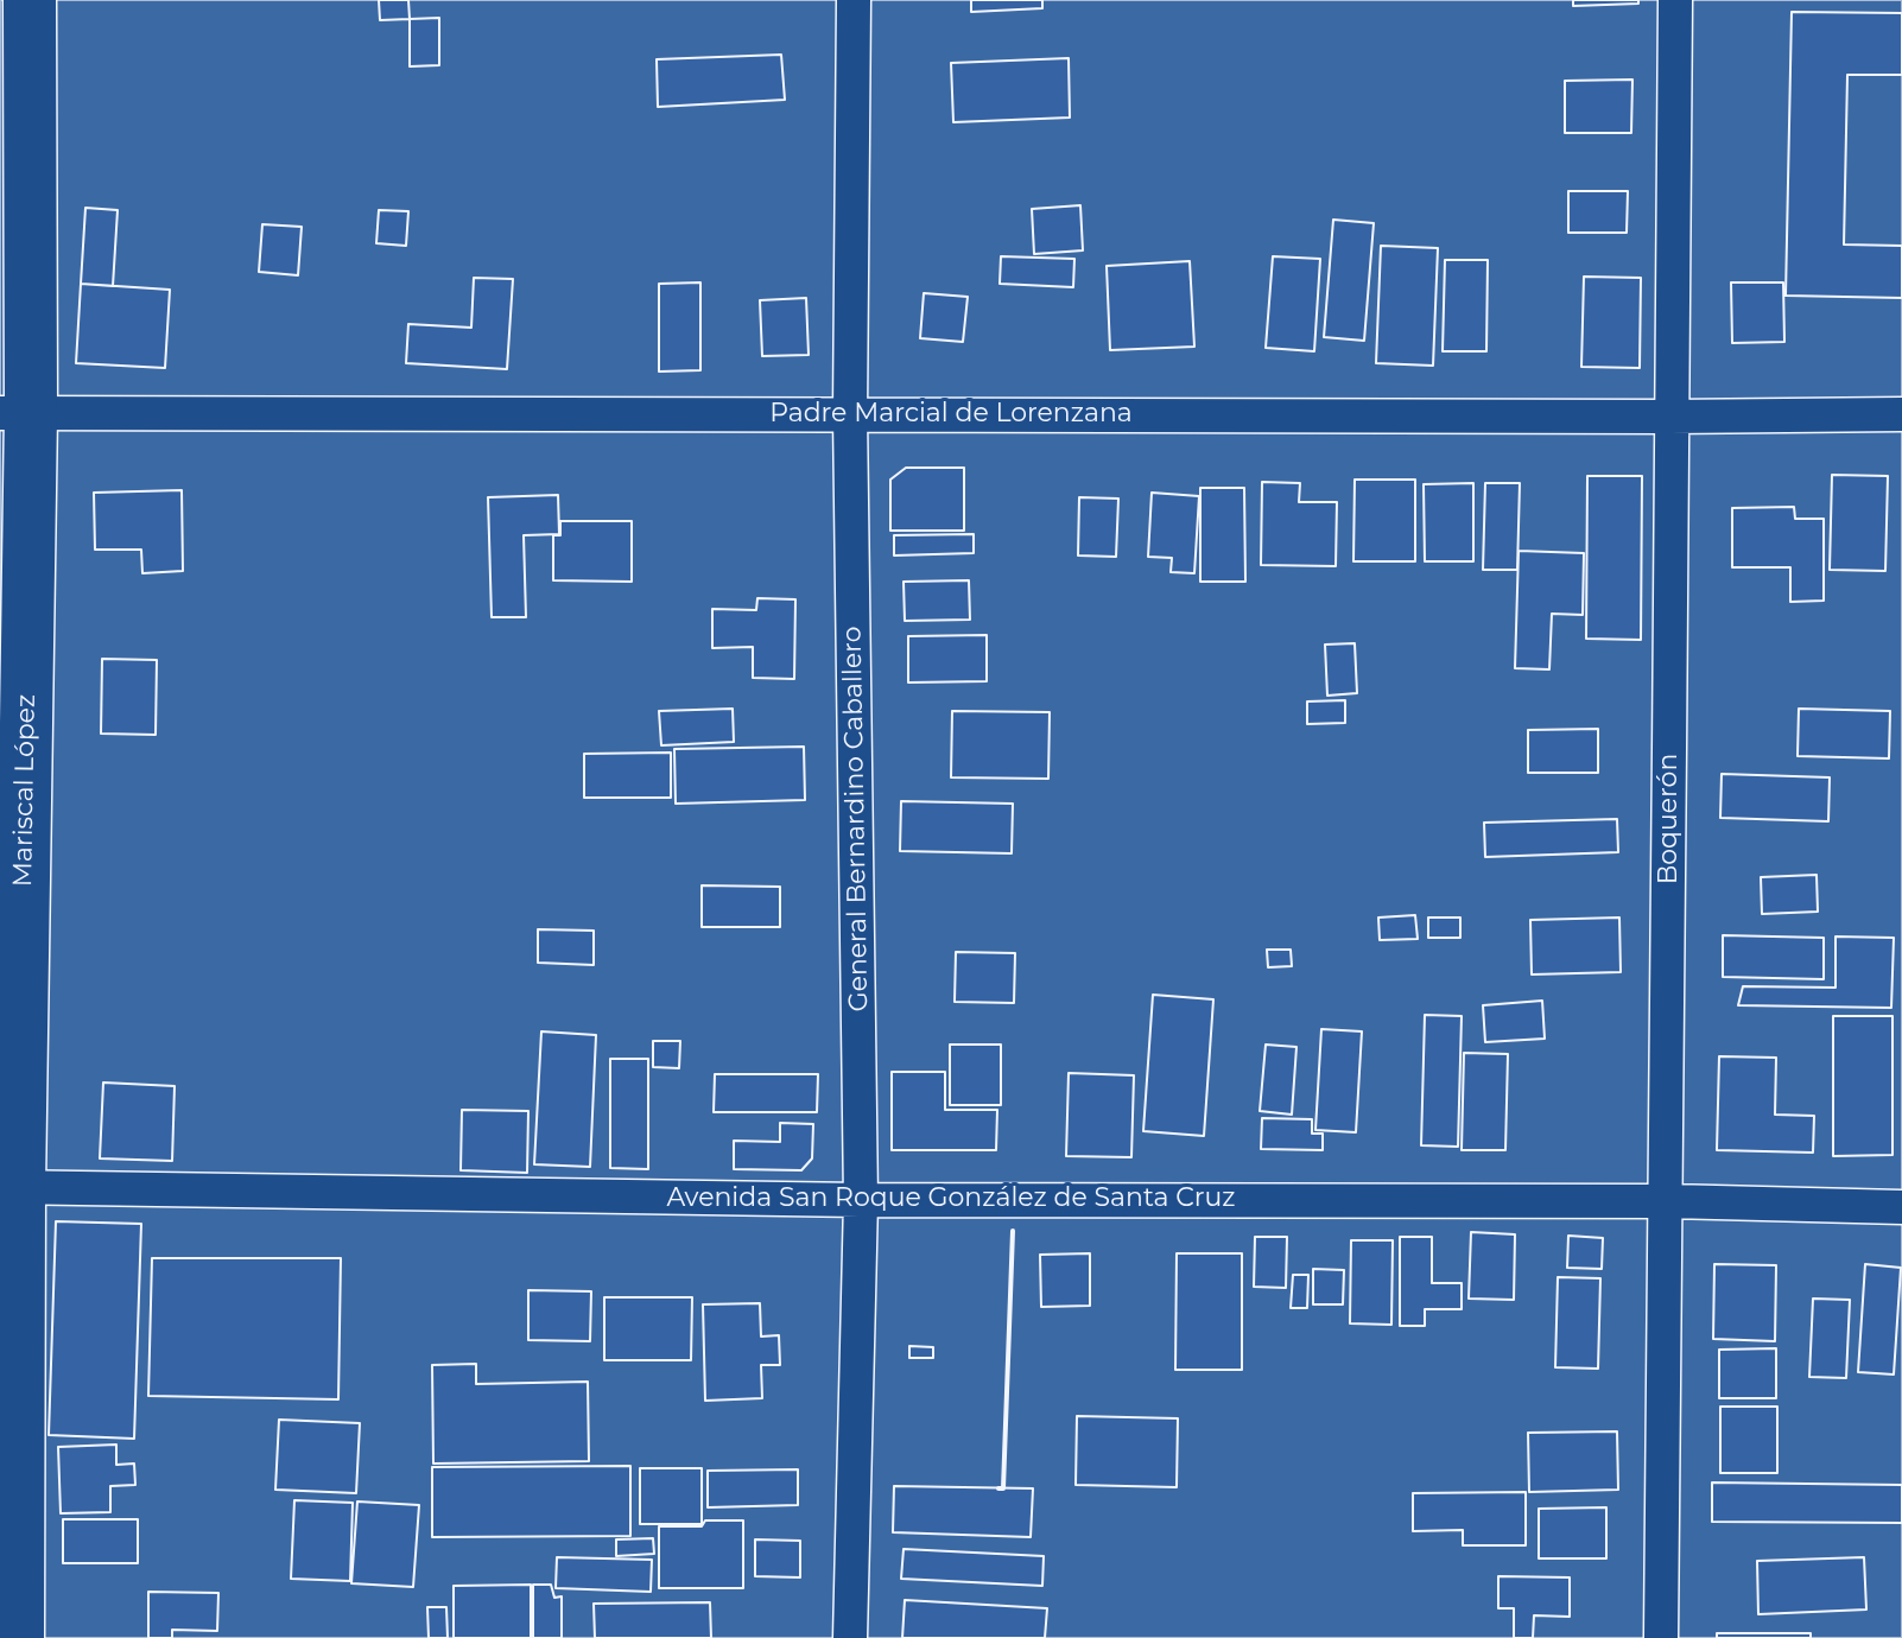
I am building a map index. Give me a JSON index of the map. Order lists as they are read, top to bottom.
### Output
{
  "streets": {
    "main road": ["Mariscal López"],
    "street": [
      "Padre Marcial de Lorenzana",
      "General Bernardino Caballero",
      "Boquerón",
      "Avenida San Roque González de Santa Cruz"
    ]
  },
  "crossings": [
    ["Padre Marcial de Lorenzana", "Mariscal López"],
    ["Padre Marcial de Lorenzana", "General Bernardino Caballero"],
    ["Padre Marcial de Lorenzana", "Boquerón"],
    ["Mariscal López", "Avenida San Roque González de Santa Cruz"],
    ["General Bernardino Caballero", "Avenida San Roque González de Santa Cruz"],
    ["Boquerón", "Avenida San Roque González de Santa Cruz"]
  ]
}
